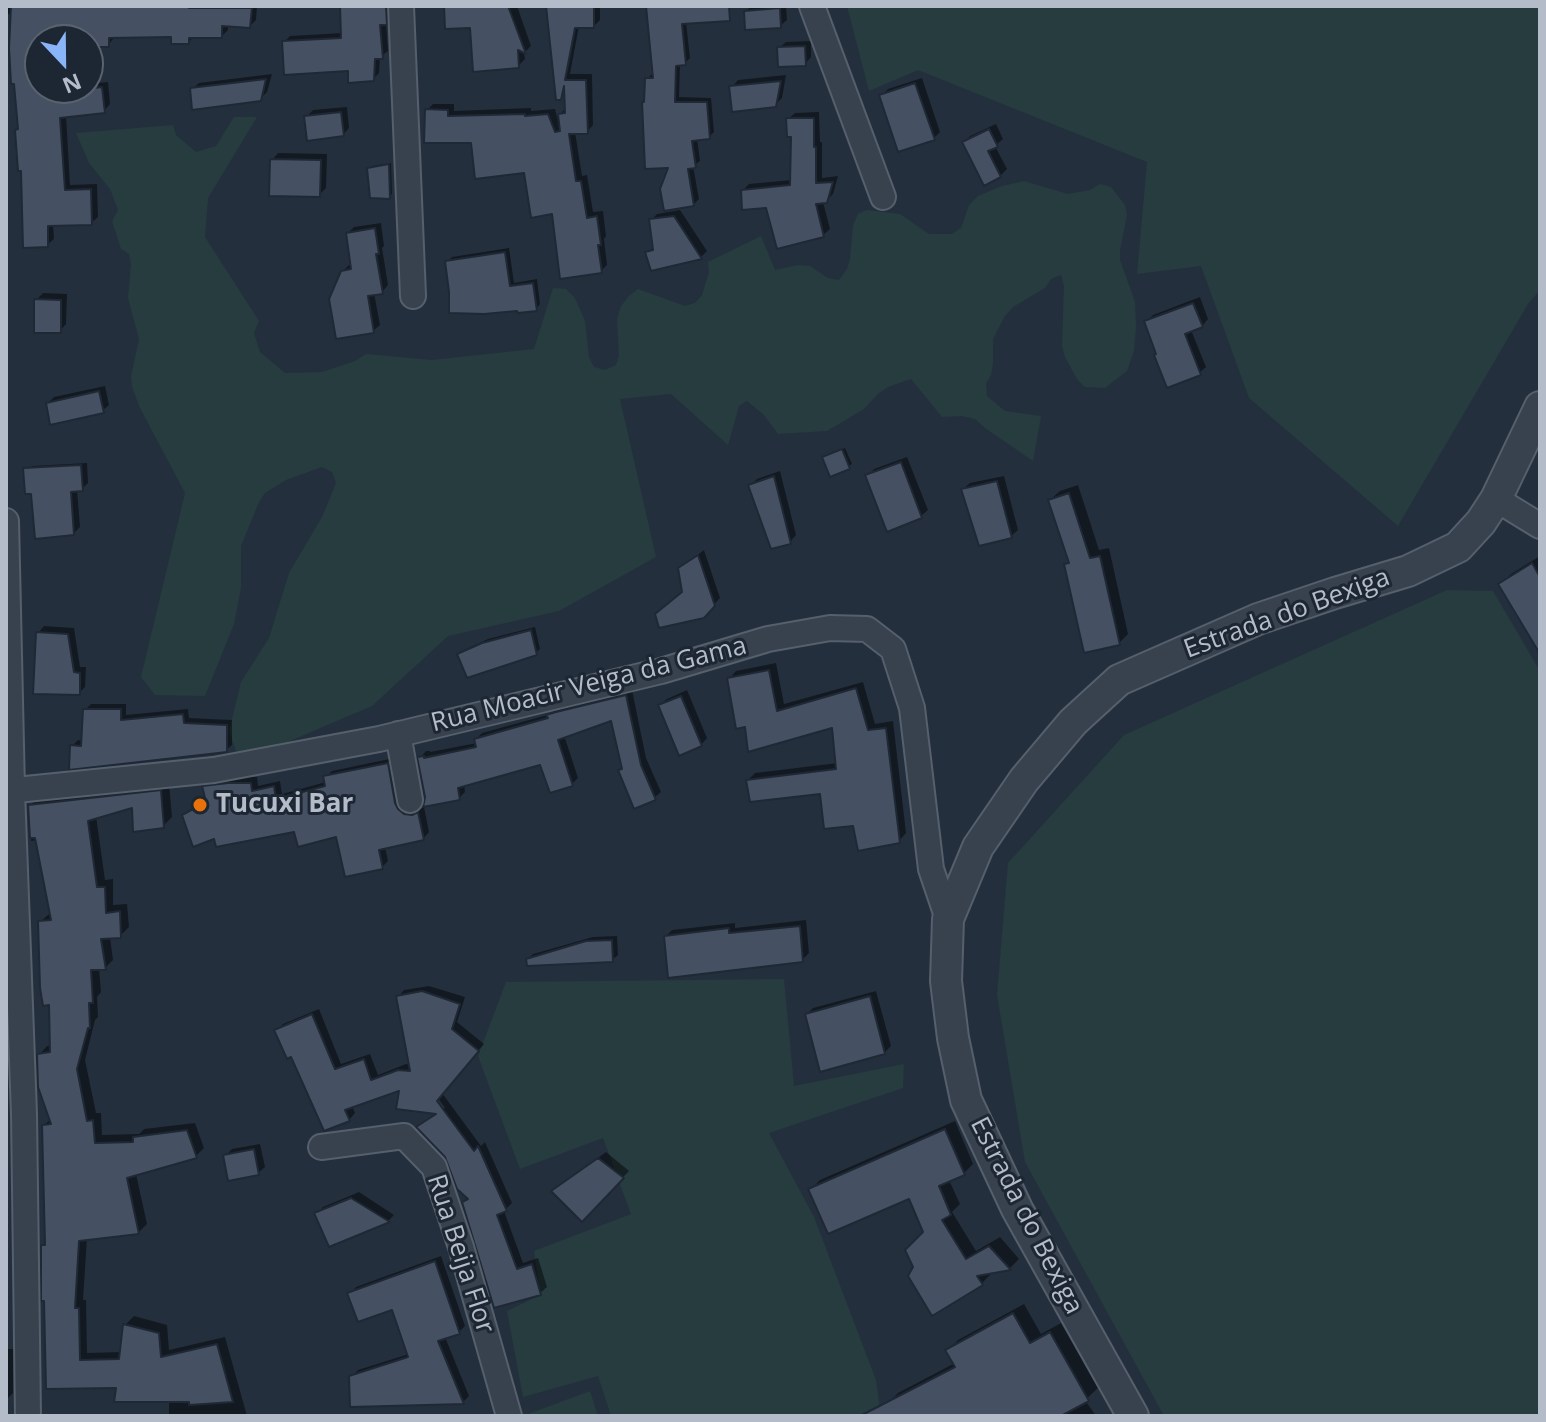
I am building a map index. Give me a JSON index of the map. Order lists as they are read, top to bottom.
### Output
{
  "streets": {
    "street": ["Estrada do Bexiga", "Rua Moacir Veiga da Gama", "Rua Beija Flor"]
  },
  "crossings": [
    ["Estrada do Bexiga", "Rua Moacir Veiga da Gama"]
  ],
  "places": ["Tucuxi Bar"],
  "north": "bottom"
}
